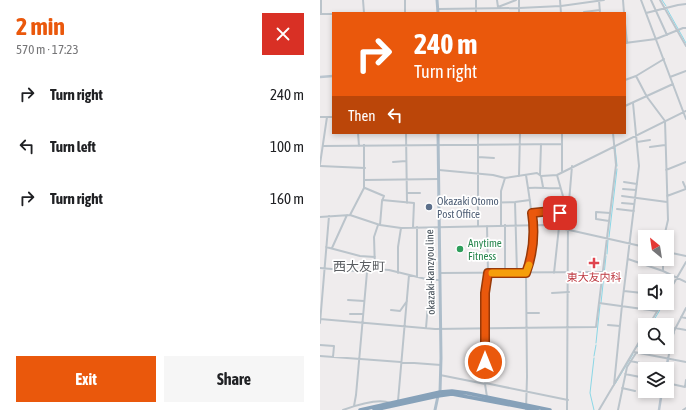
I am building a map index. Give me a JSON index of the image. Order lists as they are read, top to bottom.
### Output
{
  "streets": {
    "main road": ["okazaki-kanzyou line"]
  },
  "districts": ["西大友町"],
  "places": {
    "other": ["Okazaki Otomo Post Office", "Anytime Fitness"],
    "health": ["東大友内科"]
  },
  "north": "top left",
  "page": {
    "heading": ["2 min", "570 m · 17:23"],
    "turn": ["240 m", "Turn right"],
    "list": [
      {
        "name": "Turn right",
        "value": "240 m"
      },
      {
        "name": "Turn left",
        "value": "100 m"
      },
      {
        "name": "Turn right",
        "value": "160 m"
      }
    ],
    "then": "Then",
    "buttons": ["Exit", "Share"]
  }
}
